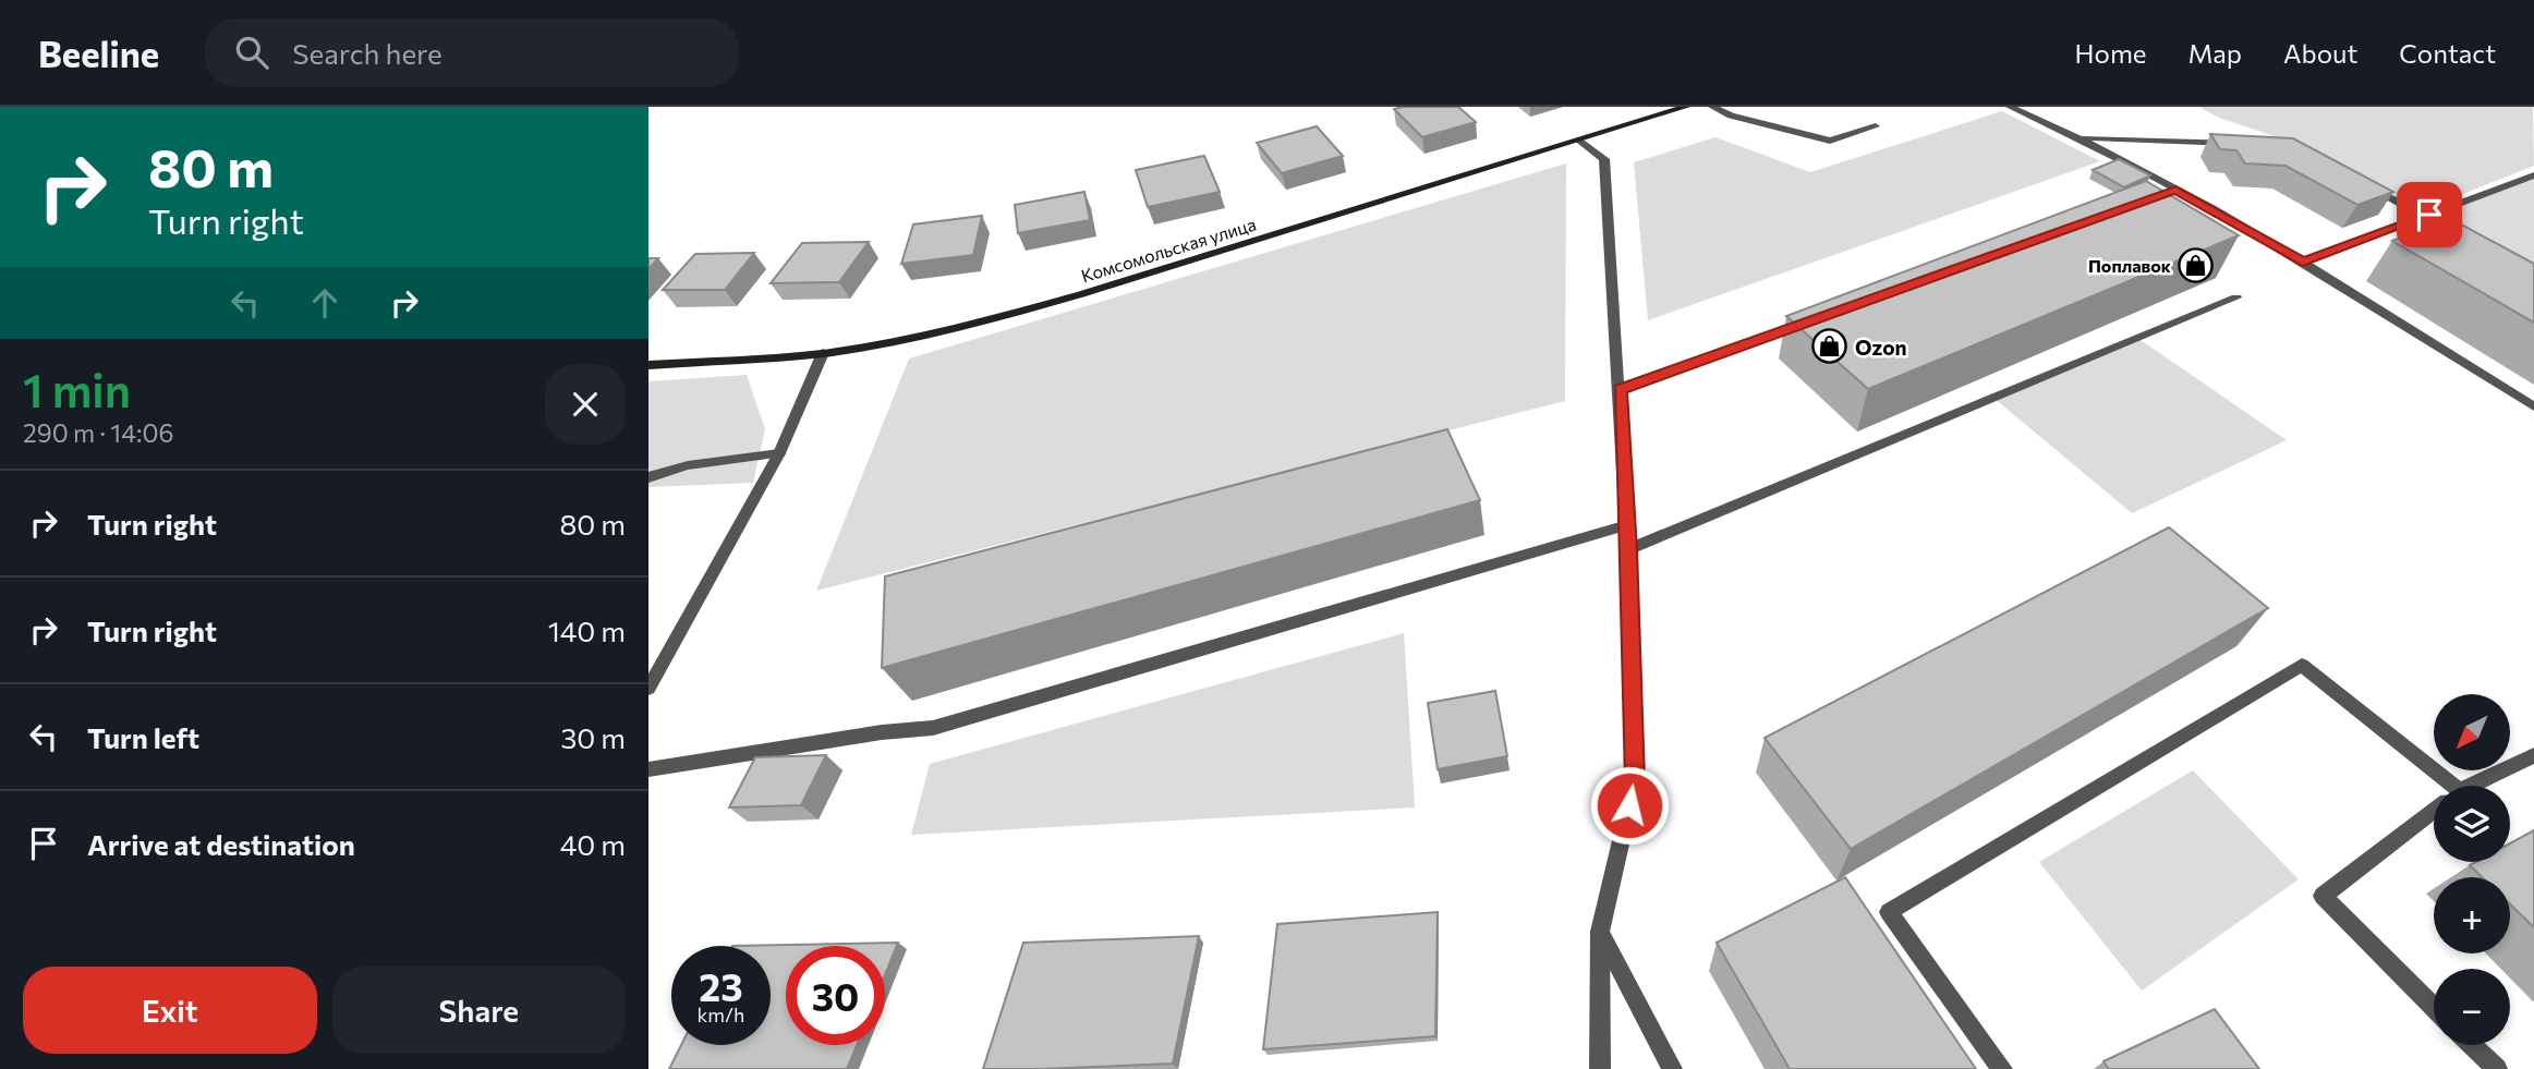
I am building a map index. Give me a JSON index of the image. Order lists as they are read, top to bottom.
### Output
{
  "streets": {
    "main road": ["Комсомольская улица"]
  },
  "places": {
    "shop": ["Поплавок", "Ozon"]
  },
  "north": "bottom left",
  "page": {
    "header": "Beeline",
    "search": "Search here",
    "nav": [
      "Home",
      "Map",
      "About",
      "Contact"
    ],
    "turn": ["80 m", "Turn right"],
    "heading": ["1 min", "290 m · 14:06"],
    "list": [
      {
        "name": "Turn right",
        "value": "80 m"
      },
      {
        "name": "Turn right",
        "value": "140 m"
      },
      {
        "name": "Turn left",
        "value": "30 m"
      },
      {
        "name": "Arrive at destination",
        "value": "40 m"
      }
    ],
    "map_buttons": ["+", "−"],
    "speed": "23 km/h",
    "limit": "30",
    "buttons": ["Exit", "Share"]
  }
}
